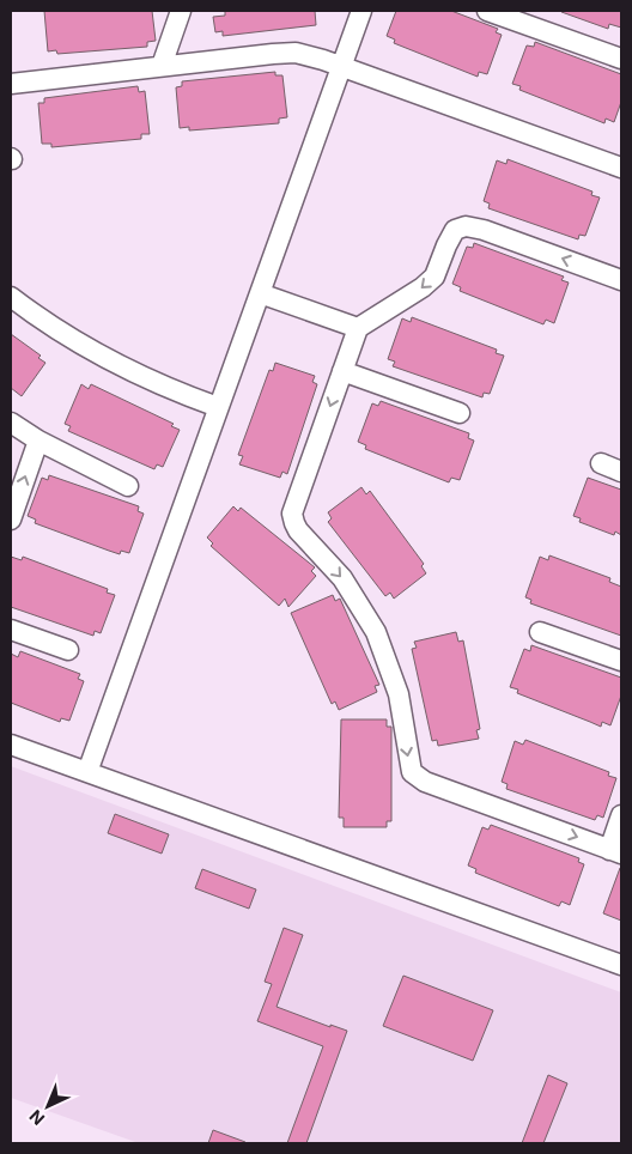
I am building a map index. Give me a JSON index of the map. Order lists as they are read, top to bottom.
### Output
{
  "north": "bottom left"
}
